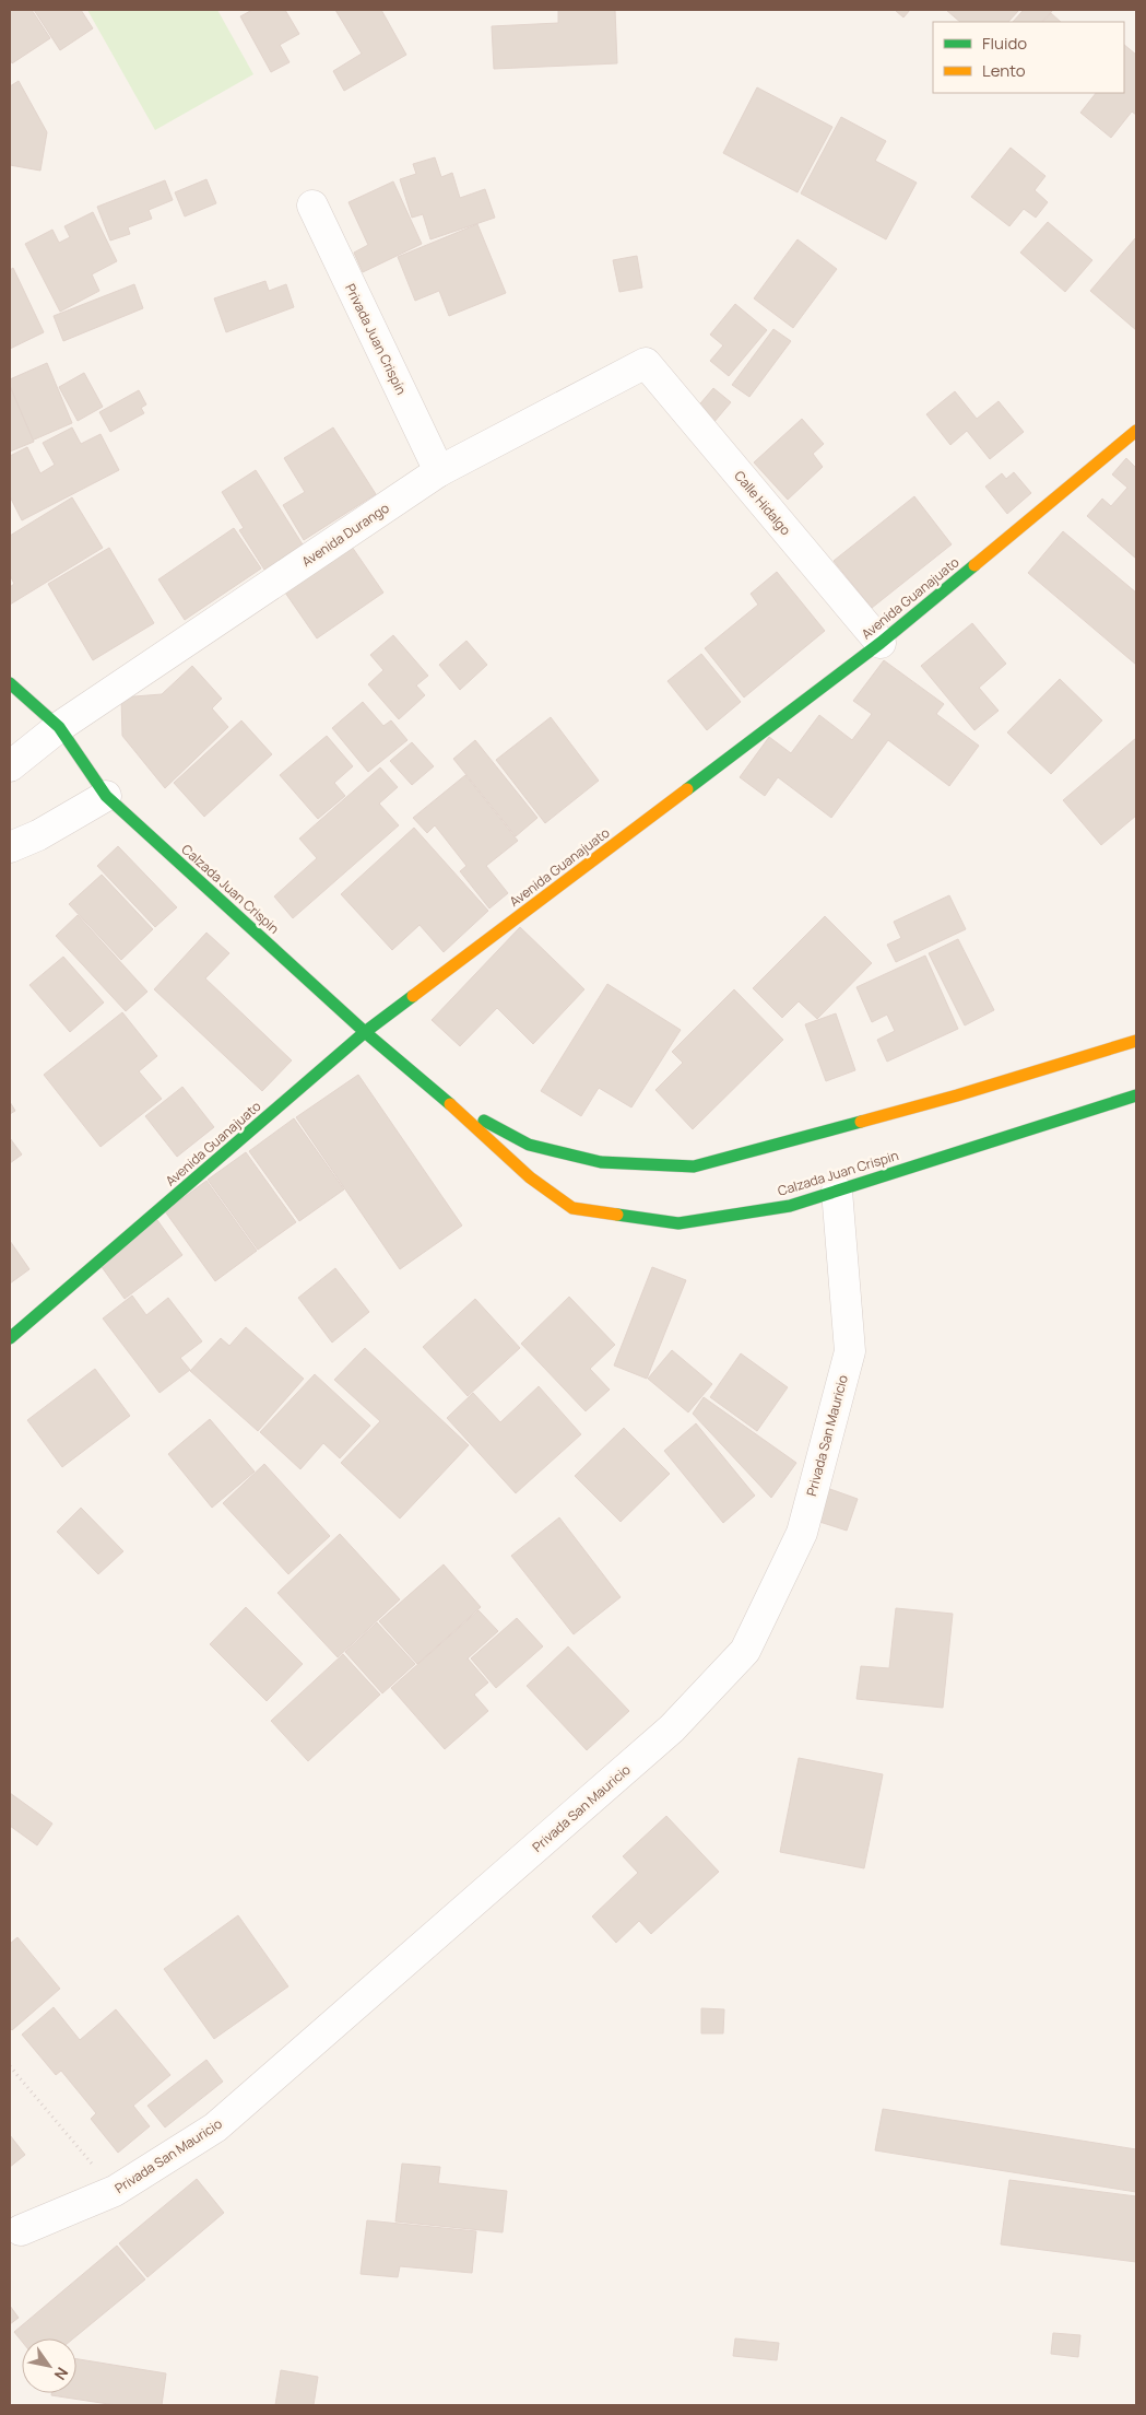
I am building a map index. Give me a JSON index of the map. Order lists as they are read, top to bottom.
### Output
{
  "streets": {
    "main road": ["Avenida Guanajuato", "Calzada Juan Crispin"],
    "street": [
      "Privada Juan Crispín",
      "Calle Hidalgo",
      "Avenida Durango",
      "Privada San Mauricio"
    ]
  },
  "crossings": [
    ["Privada Juan Crispín", "Avenida Durango"],
    ["Calle Hidalgo", "Avenida Durango"],
    ["Calle Hidalgo", "Avenida Guanajuato"],
    ["Avenida Durango", "Calzada Juan Crispin"],
    ["Avenida Guanajuato", "Calzada Juan Crispin"],
    ["Calzada Juan Crispin", "Privada San Mauricio"]
  ],
  "legend": ["Fluido", "Lento"],
  "north": "bottom right"
}
